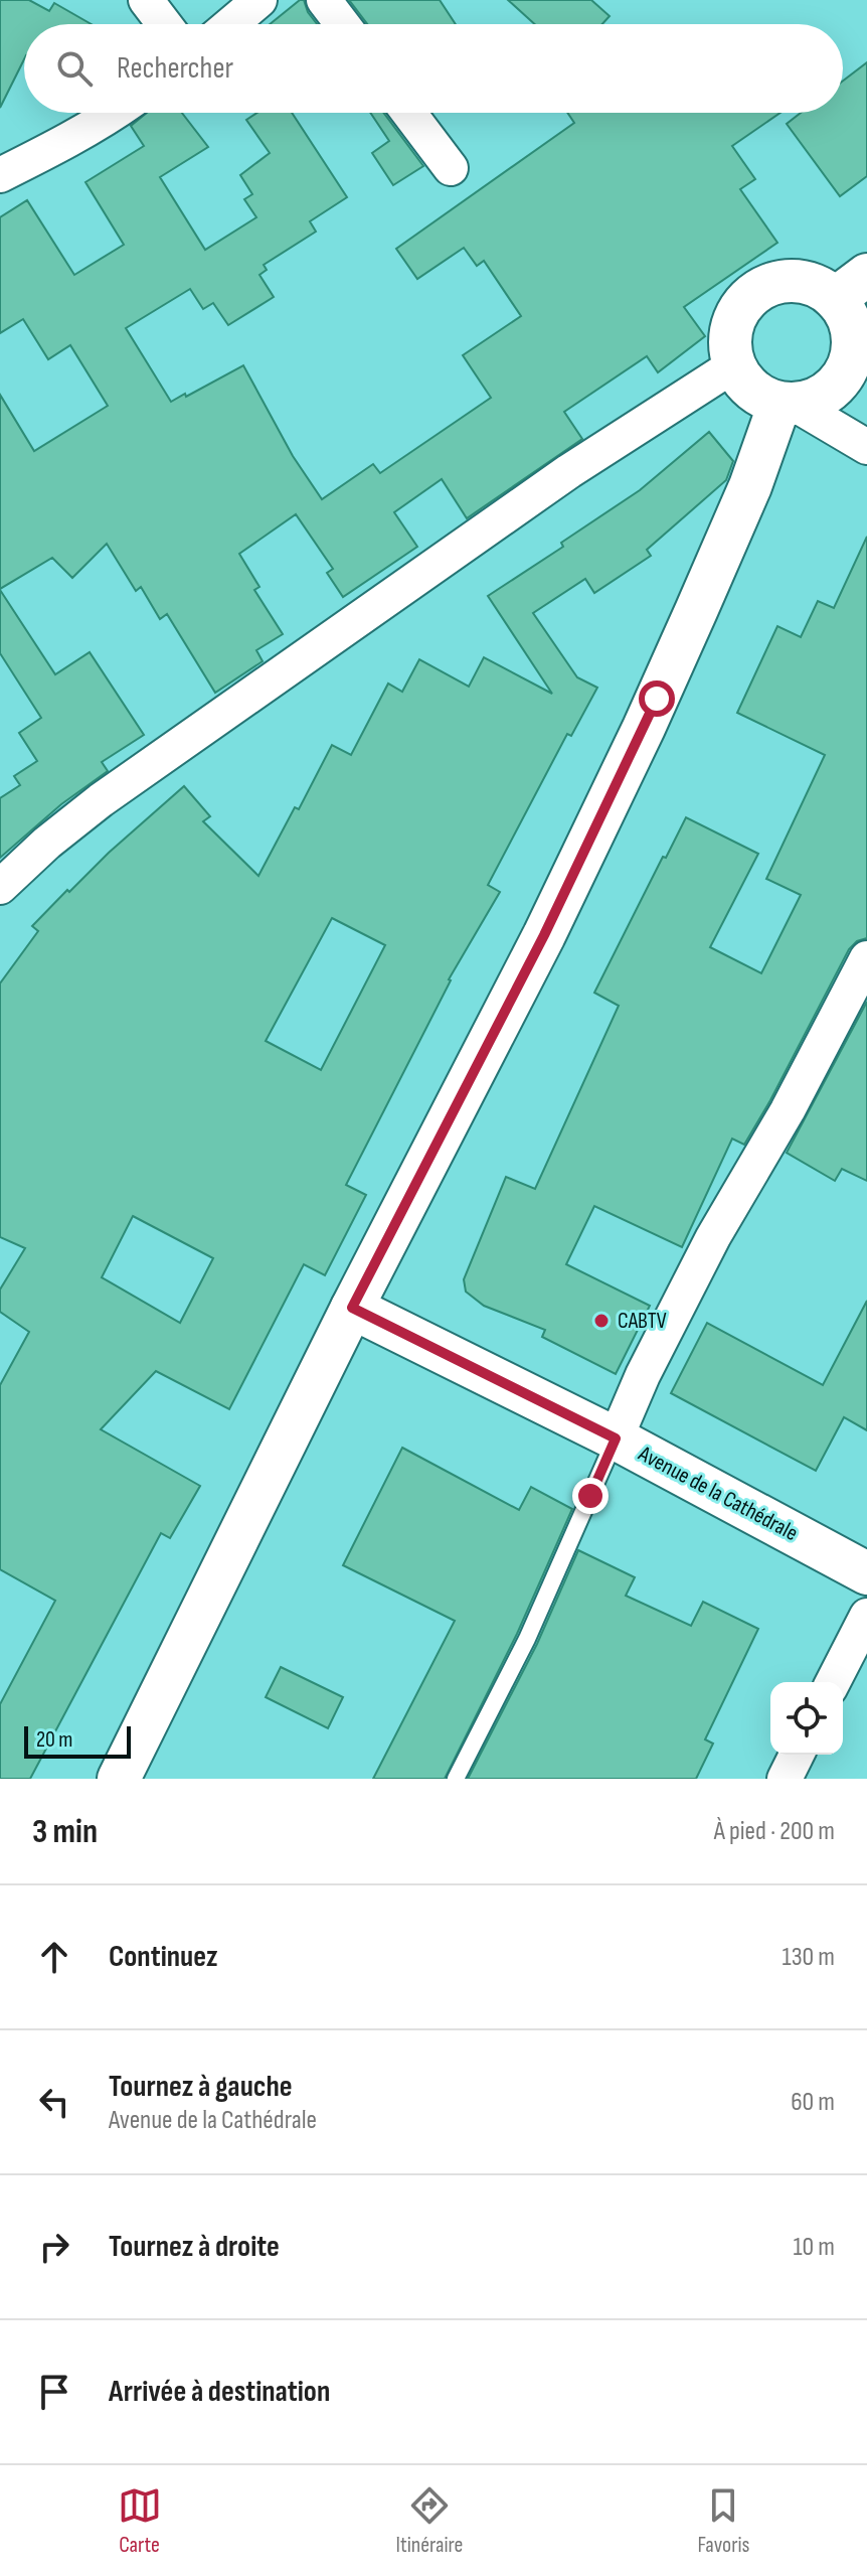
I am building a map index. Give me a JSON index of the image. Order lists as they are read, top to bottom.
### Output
{
  "streets": {
    "street": ["Avenue de la Cathédrale"]
  },
  "places": ["CABTV"],
  "scale_bar": "20 m",
  "page": {
    "search": "Rechercher",
    "scale": "20 m",
    "heading": ["3 min", "À pied · 200 m"],
    "list": [
      ["Continuez", "130 m"],
      ["Tournez à gauche", "Avenue de la Cathédrale", "60 m"],
      ["Tournez à droite", "10 m"],
      "Arrivée à destination"
    ],
    "nav": ["Carte", "Itinéraire", "Favoris"]
  }
}
